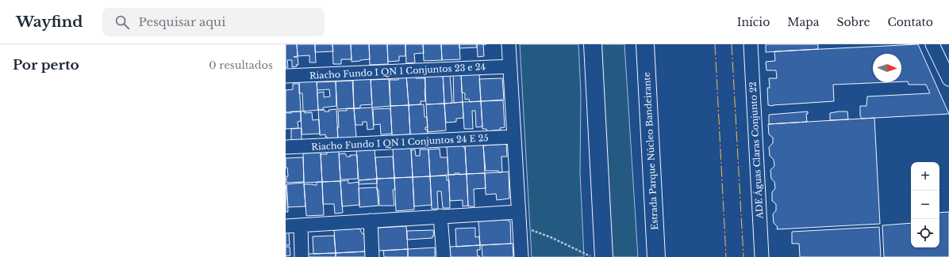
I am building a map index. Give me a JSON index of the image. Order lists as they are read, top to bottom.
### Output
{
  "streets": {
    "highway": ["Estrada Parque Núcleo Bandeirante"],
    "street": ["Riacho Fundo I QN 1 Conjuntos 23 e 24", "Riacho Fundo I QN 1 Conjuntos 24 E 25", "ADE Águas Claras Conjunto 22"]
  },
  "north": "right",
  "page": {
    "header": "Wayfind",
    "search": "Pesquisar aqui",
    "nav": [
      "Início",
      "Mapa",
      "Sobre",
      "Contato"
    ],
    "heading": ["Por perto", "0 resultados"],
    "map_buttons": ["+", "−"]
  }
}
